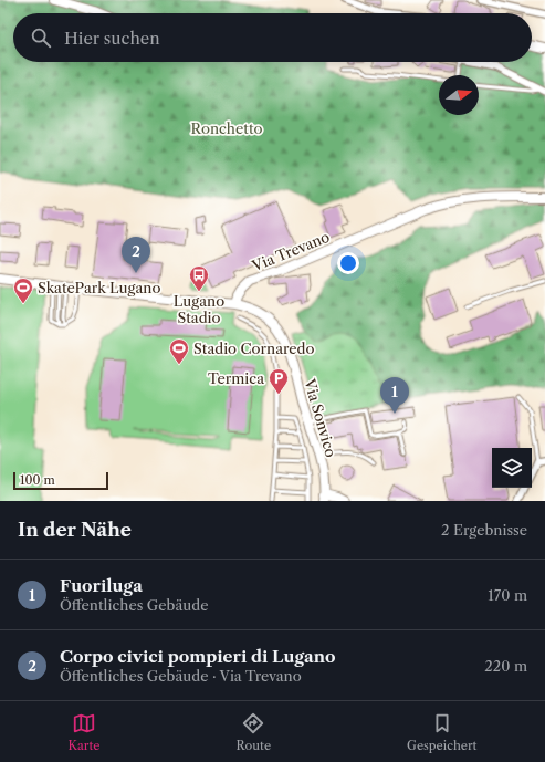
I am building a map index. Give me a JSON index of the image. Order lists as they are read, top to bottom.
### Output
{
  "streets": {
    "main road": ["Via Trevano", "Via Sonvico"]
  },
  "crossings": [
    ["Via Trevano", "Via Sonvico"]
  ],
  "parks": ["Ronchetto"],
  "places": {
    "bus stop": ["Lugano Stadio"],
    "sports": ["SkatePark Lugano", "Stadio Cornaredo"],
    "parking": ["Termica"]
  },
  "scale_bar": "100 m",
  "north": "right",
  "page": {
    "search": "Hier suchen",
    "pins": ["2", "1"],
    "scale": "100 m",
    "heading": ["In der Nähe", "2 Ergebnisse"],
    "list": [
      {
        "mark": "1",
        "name": "Fuoriluga",
        "note": "Öffentliches Gebäude",
        "value": "170 m"
      },
      {
        "mark": "2",
        "name": "Corpo civici pompieri di Lugano",
        "note": "Öffentliches Gebäude · Via Trevano",
        "value": "220 m"
      }
    ],
    "nav": ["Karte", "Route", "Gespeichert"]
  }
}
